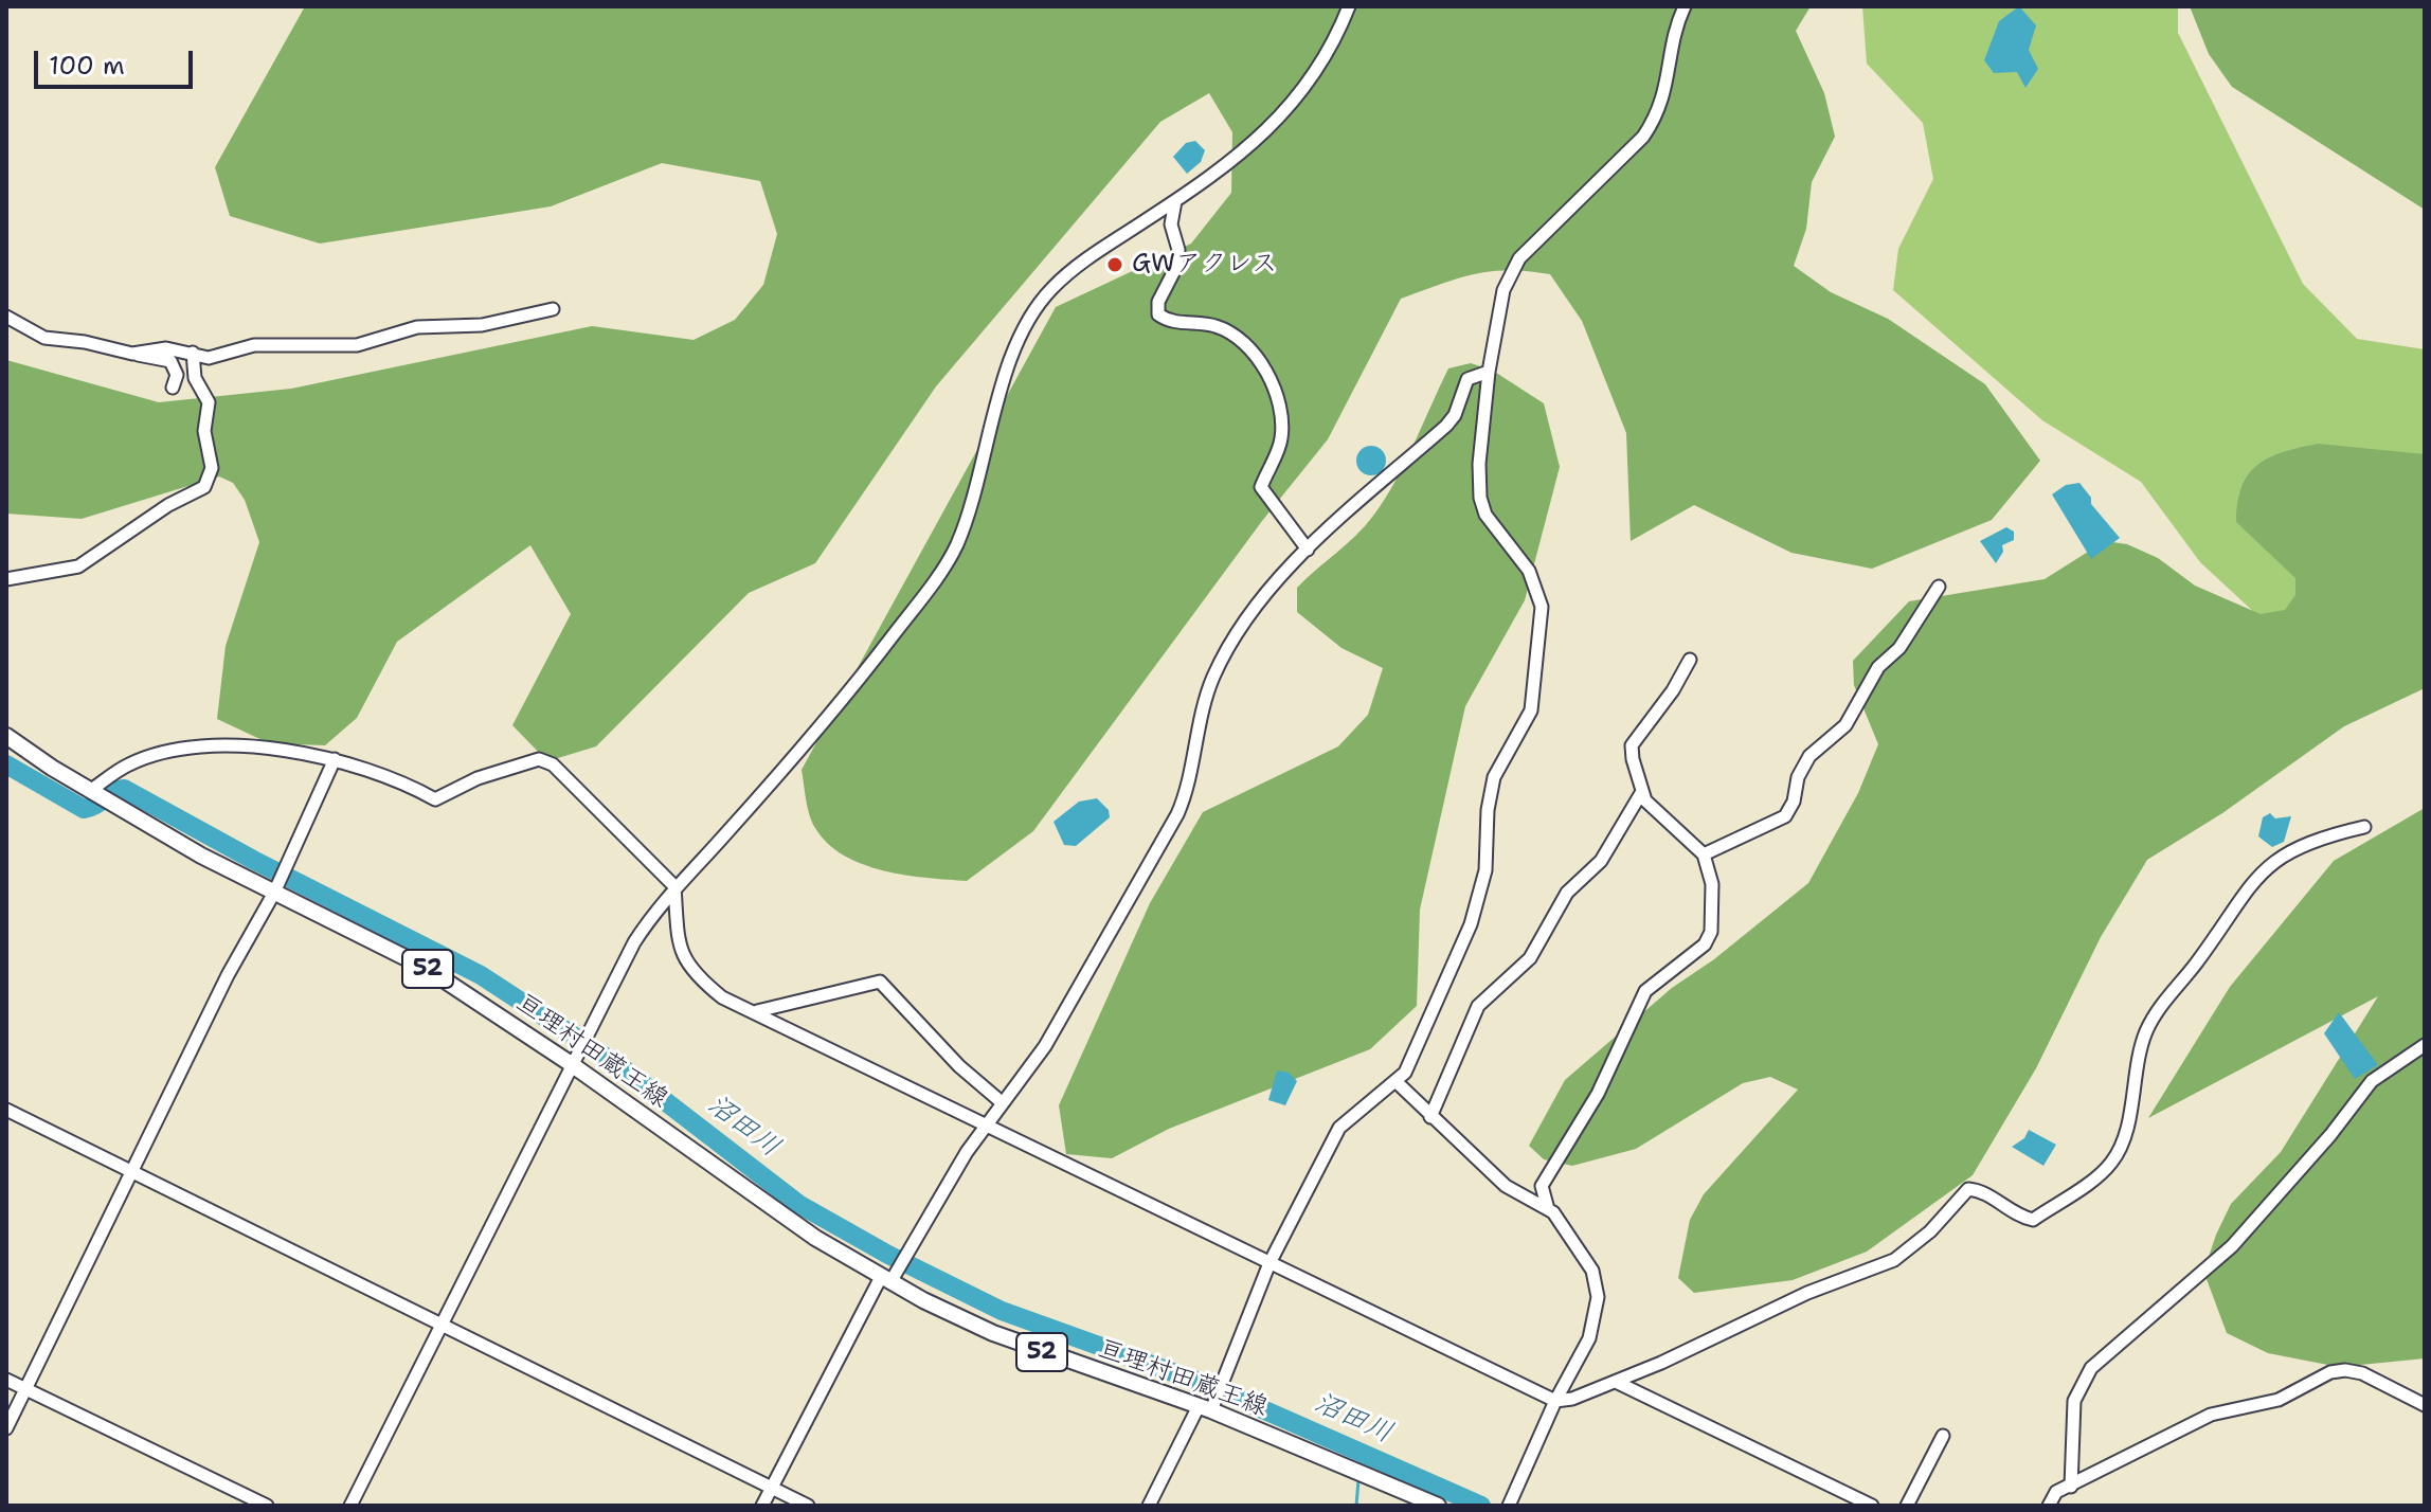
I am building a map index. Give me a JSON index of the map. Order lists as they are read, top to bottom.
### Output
{
  "streets": {
    "main road": ["52", "亘理村田蔵王線"]
  },
  "water": ["沼田川"],
  "places": ["GWアクレス"],
  "scale_bar": "100 m"
}
